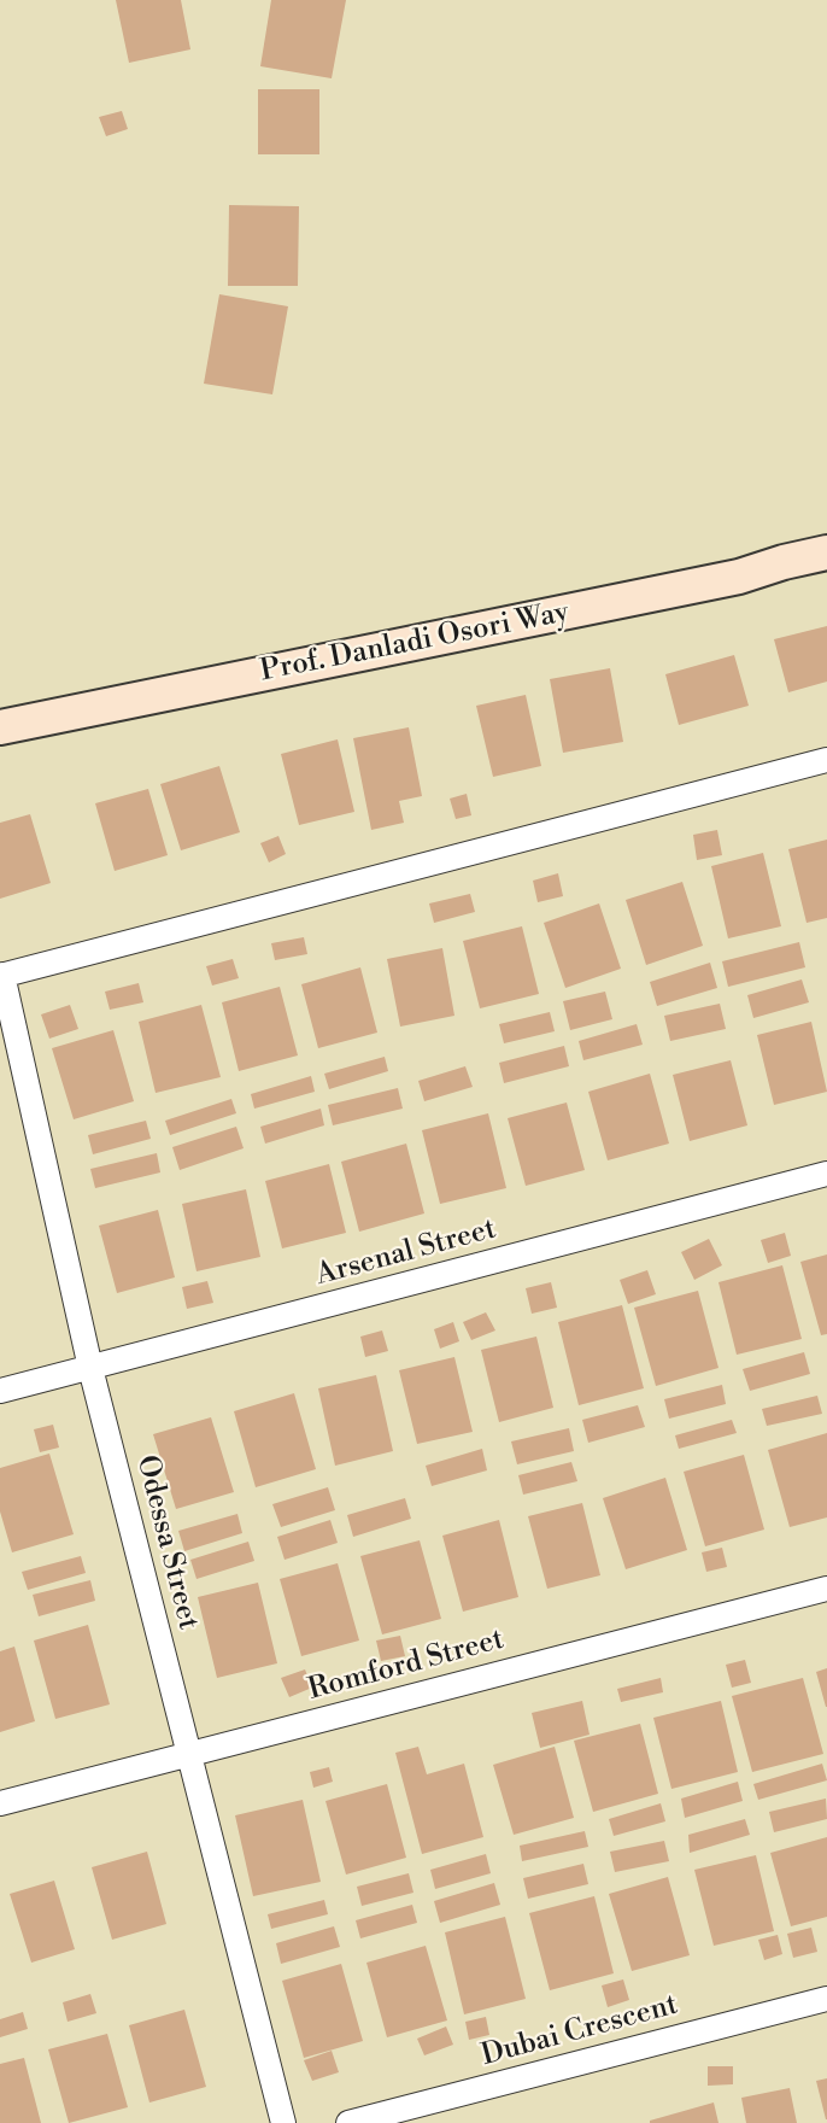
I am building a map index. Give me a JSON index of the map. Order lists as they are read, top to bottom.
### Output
{
  "streets": {
    "street": [
      "Prof. Danladi Osori Way",
      "Arsenal Street",
      "Odessa Street",
      "Romford Street",
      "Dubai Crescent"
    ]
  },
  "crossings": [
    ["Arsenal Street", "Odessa Street"],
    ["Odessa Street", "Romford Street"]
  ]
}
